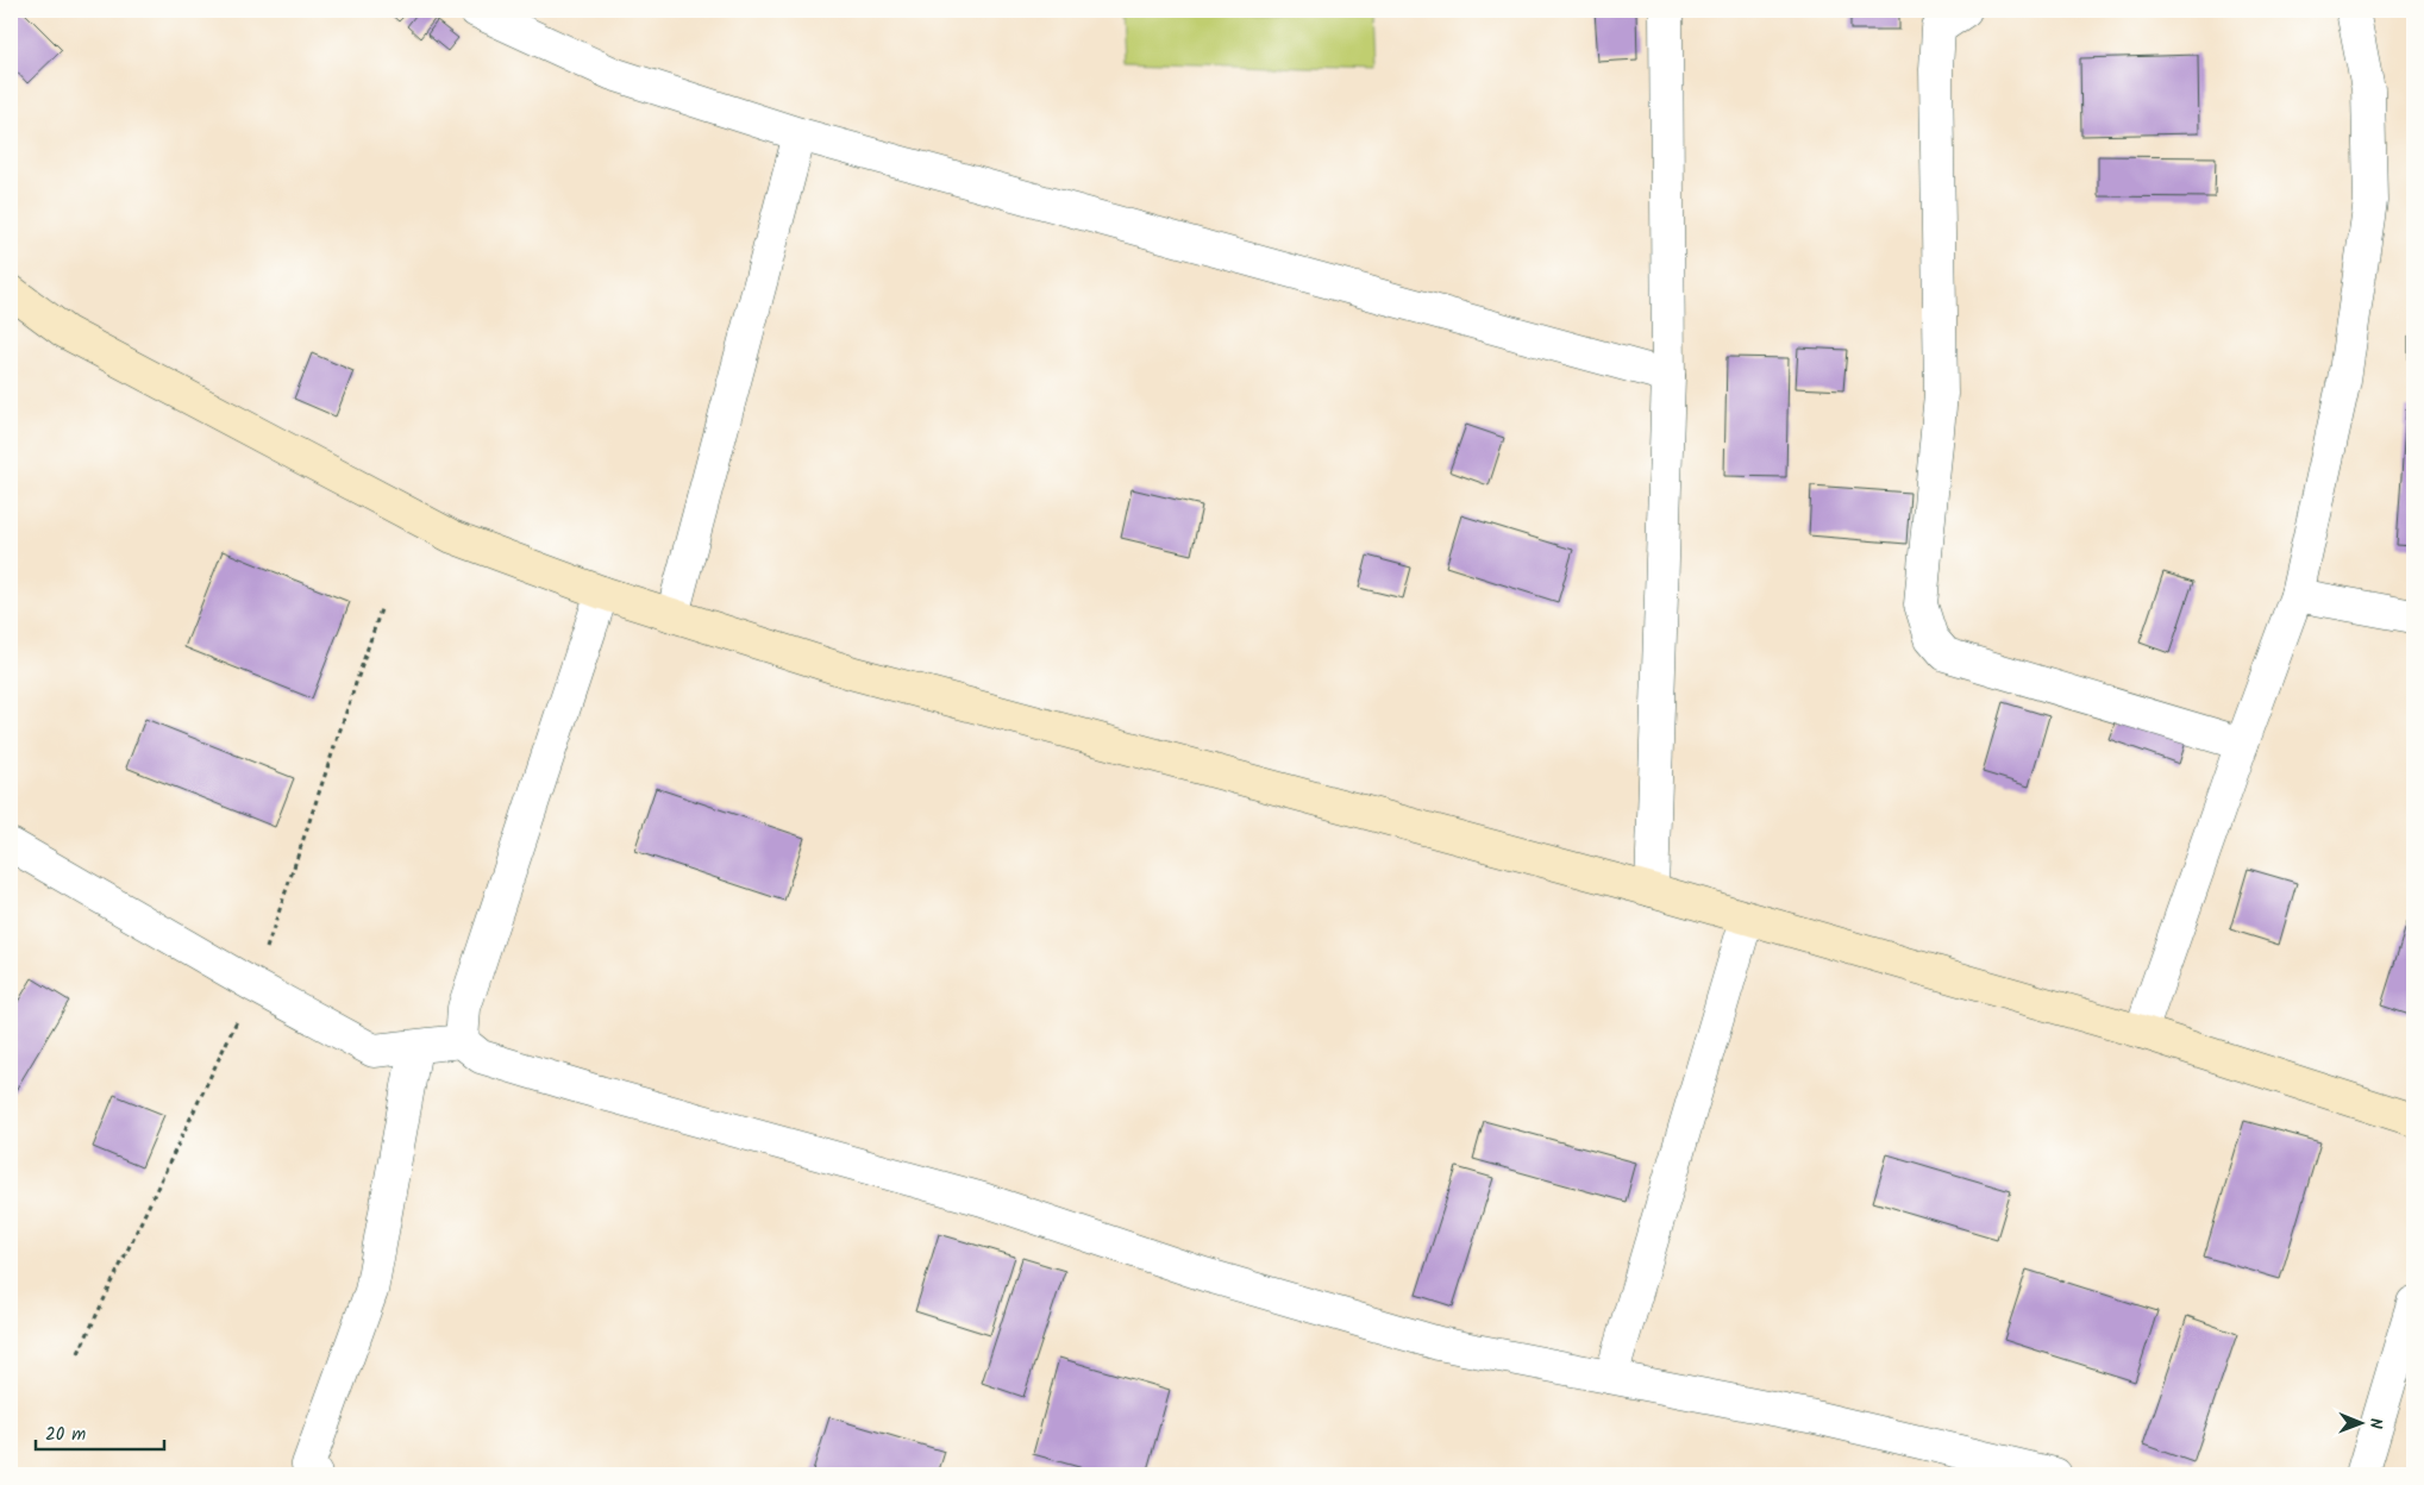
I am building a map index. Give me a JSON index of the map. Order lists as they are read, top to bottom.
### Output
{
  "scale_bar": "20 m",
  "north": "right"
}
